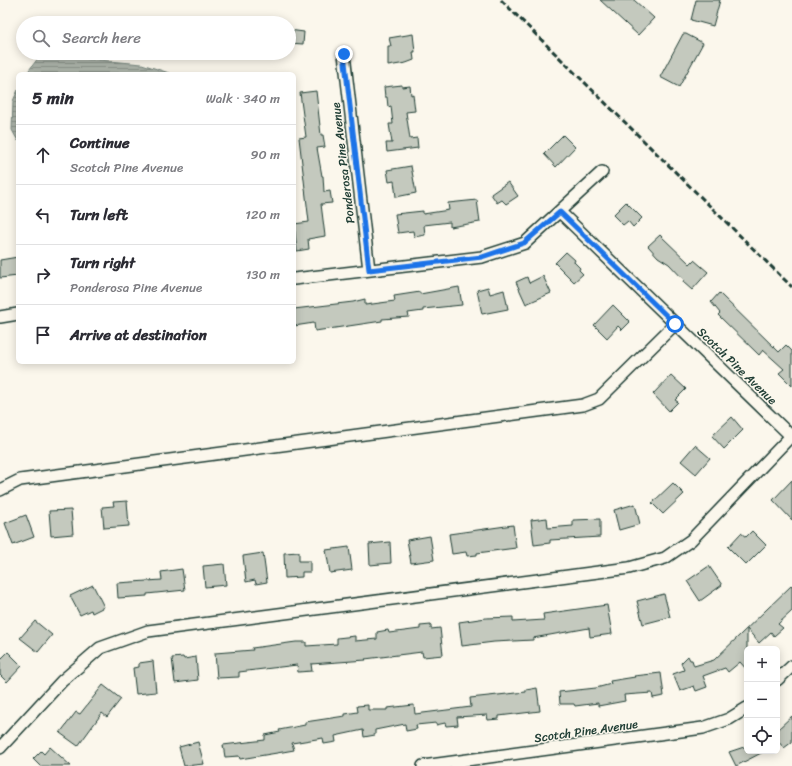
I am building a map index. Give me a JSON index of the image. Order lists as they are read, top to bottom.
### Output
{
  "streets": {
    "street": ["Ponderosa Pine Avenue", "Scotch Pine Avenue"]
  },
  "page": {
    "search": "Search here",
    "heading": ["5 min", "Walk · 340 m"],
    "list": [
      ["Continue", "Scotch Pine Avenue", "90 m"],
      ["Turn left", "120 m"],
      ["Turn right", "Ponderosa Pine Avenue", "130 m"],
      "Arrive at destination"
    ],
    "map_buttons": ["+", "−"]
  }
}
